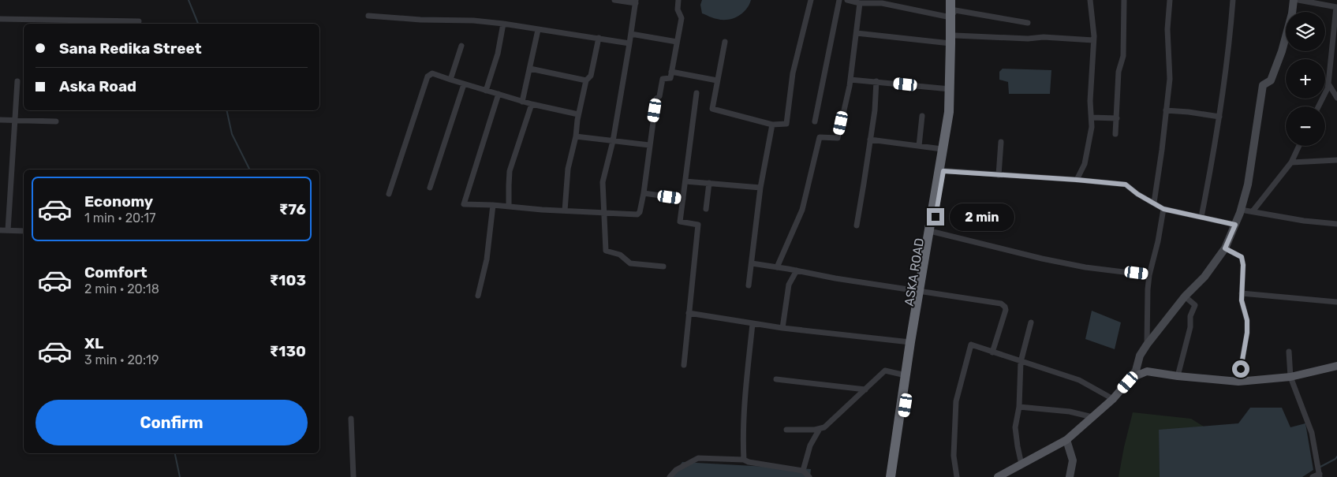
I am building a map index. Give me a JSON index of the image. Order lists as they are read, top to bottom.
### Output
{
  "streets": {
    "highway": ["ASKA ROAD"]
  },
  "page": {
    "map_buttons": ["+", "−"],
    "banner": ["Sana Redika Street", "Aska Road"],
    "list": [
      {
        "name": "Economy",
        "note": "1 min · 20:17",
        "value": "₹76"
      },
      {
        "name": "Comfort",
        "note": "2 min · 20:18",
        "value": "₹103"
      },
      {
        "name": "XL",
        "note": "3 min · 20:19",
        "value": "₹130"
      }
    ],
    "bubble": "2 min",
    "buttons": "Confirm"
  }
}
